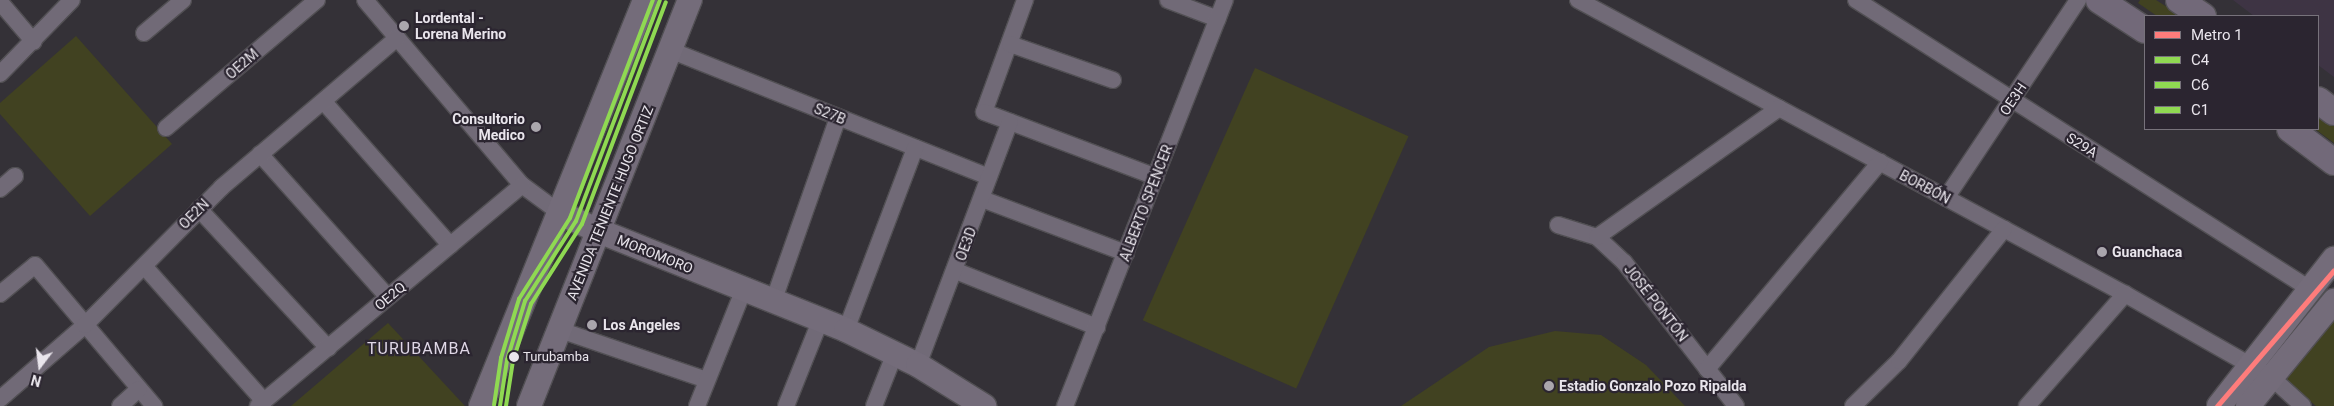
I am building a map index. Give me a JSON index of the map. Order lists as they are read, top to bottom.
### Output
{
  "streets": {
    "main road": ["AVENIDA TENIENTE HUGO ORTIZ", "MOROMORO"],
    "street": [
      "OE2M",
      "OE3H",
      "S27B",
      "S29A",
      "BORBÓN",
      "ALBERTO SPENCER",
      "OE2N",
      "OE3D",
      "OE2Q",
      "JOSÉ PONTÓN"
    ]
  },
  "crossings": [
    ["OE3H", "S29A"],
    ["OE3H", "BORBÓN"],
    ["S27B", "AVENIDA TENIENTE HUGO ORTIZ"],
    ["S27B", "OE3D"],
    ["AVENIDA TENIENTE HUGO ORTIZ", "MOROMORO"],
    ["OE2N", "MOROMORO"],
    ["OE3D", "MOROMORO"],
    ["MOROMORO", "OE2Q"]
  ],
  "districts": ["TURUBAMBA"],
  "places": [
    "Lordental - Lorena Merino",
    "Consultorio Medico",
    "Guanchaca",
    "Los Angeles",
    "Turubamba",
    "Estadio Gonzalo Pozo Ripalda"
  ],
  "lines": [
    "transit line C4",
    "transit line C1",
    "transit line C6",
    "metro line 1"
  ],
  "legend": [
    "Metro 1",
    "C4",
    "C6",
    "C1"
  ],
  "north": "bottom"
}
